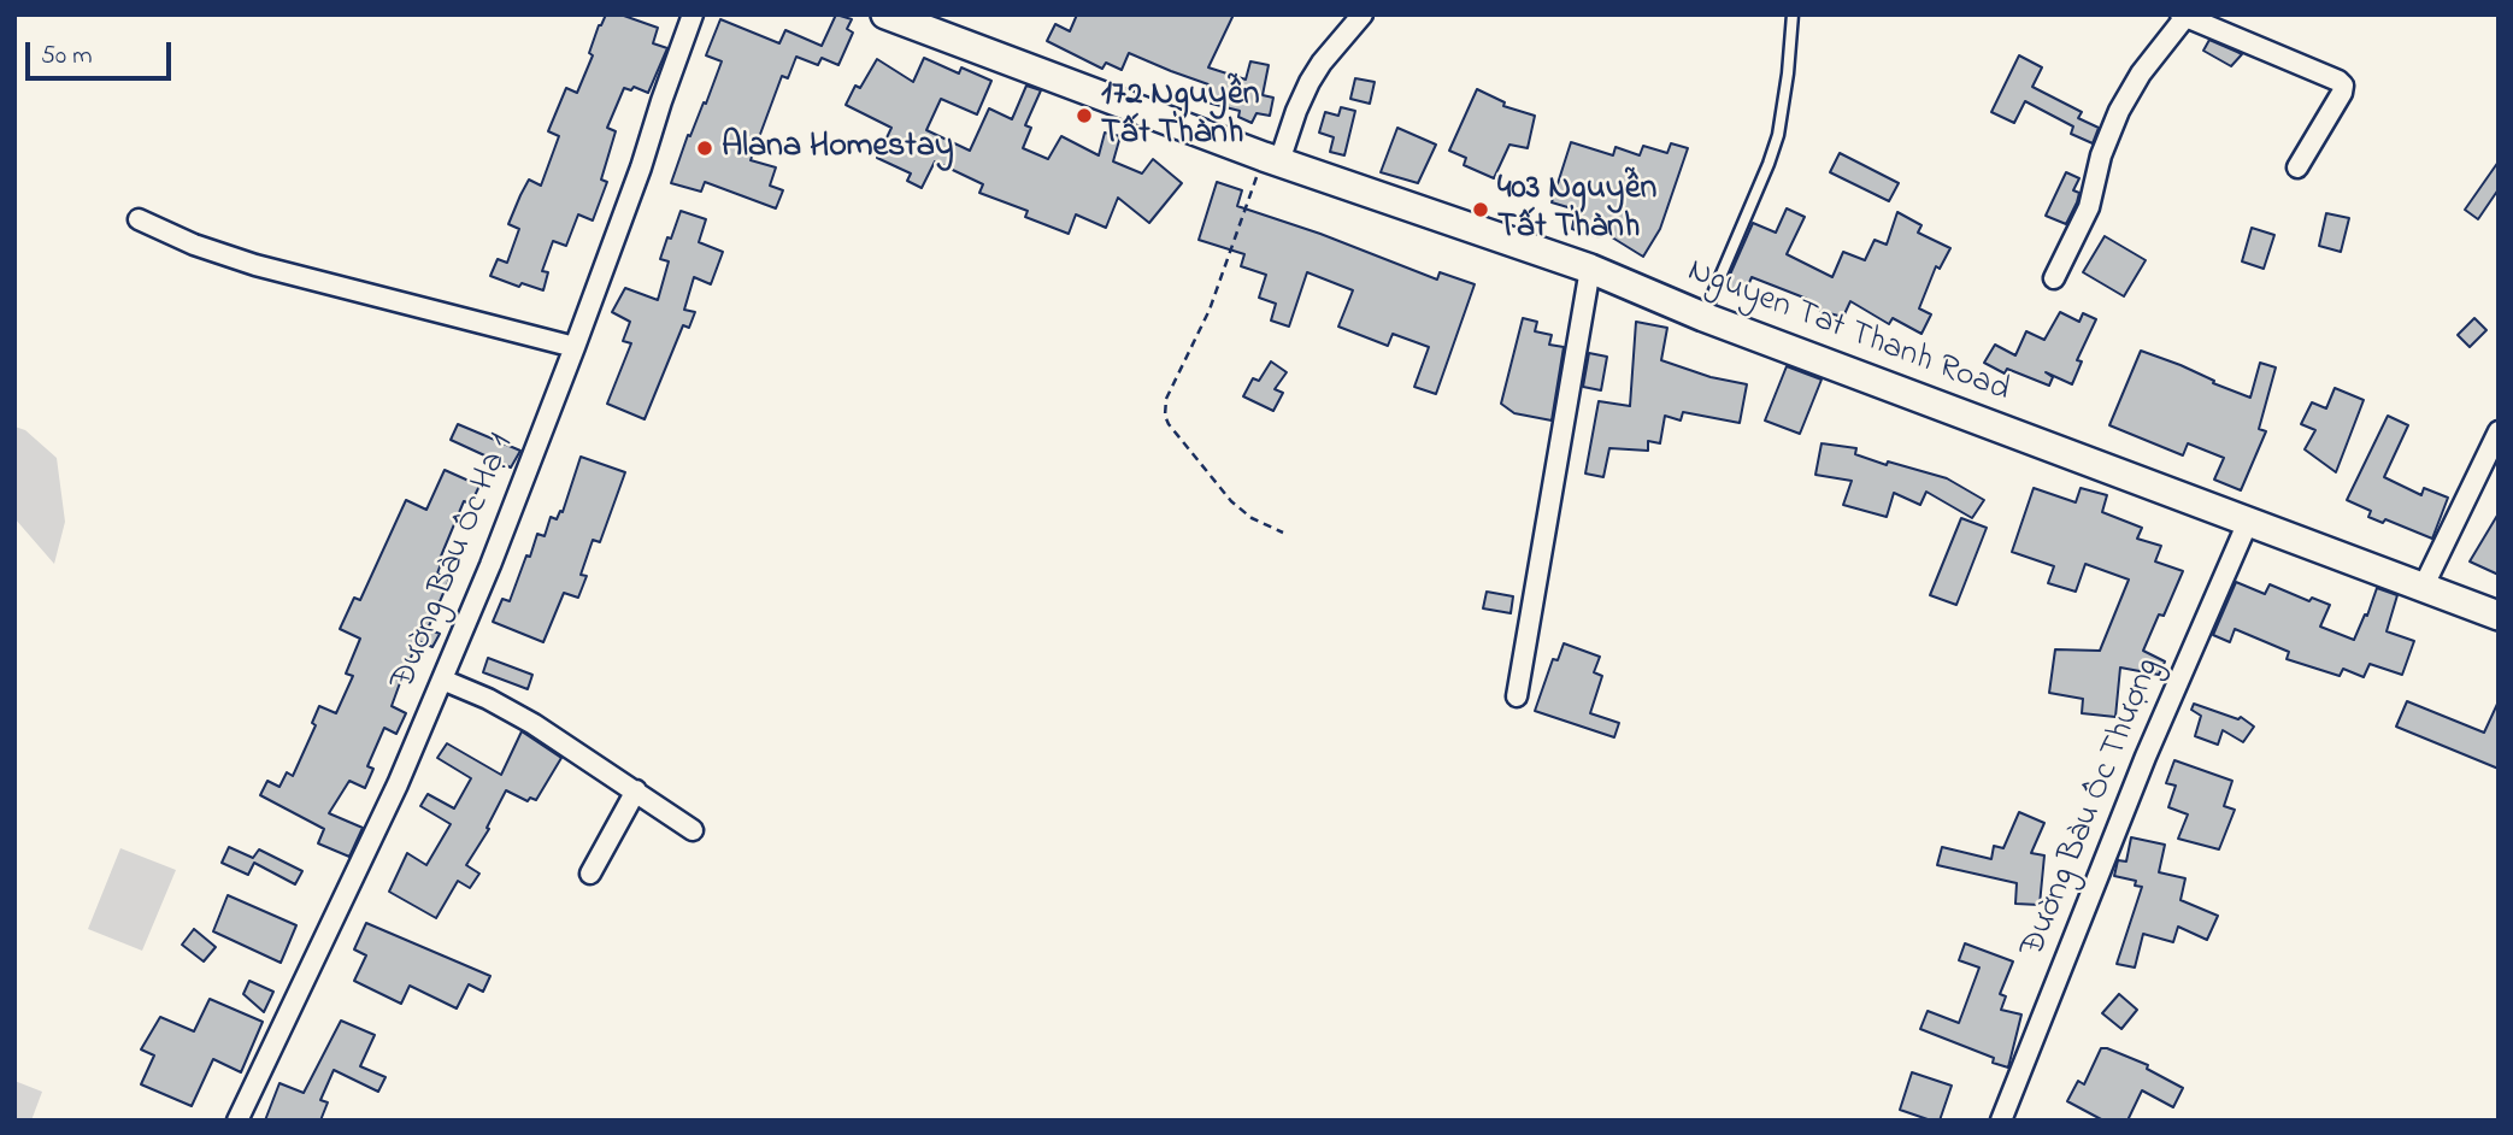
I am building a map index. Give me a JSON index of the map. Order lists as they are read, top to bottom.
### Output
{
  "streets": {
    "main road": ["Nguyen Tat Thanh Road"],
    "street": ["Đường Bàu Ốc Hạ 1", "Đường Bàu Ốc Thượng"]
  },
  "crossings": [
    ["Nguyen Tat Thanh Road", "Đường Bàu Ốc Thượng"]
  ],
  "places": ["172 Nguyễn Tất Thành", "Alana Homestay", "403 Nguyễn Tất Thành"],
  "scale_bar": "50 m"
}
